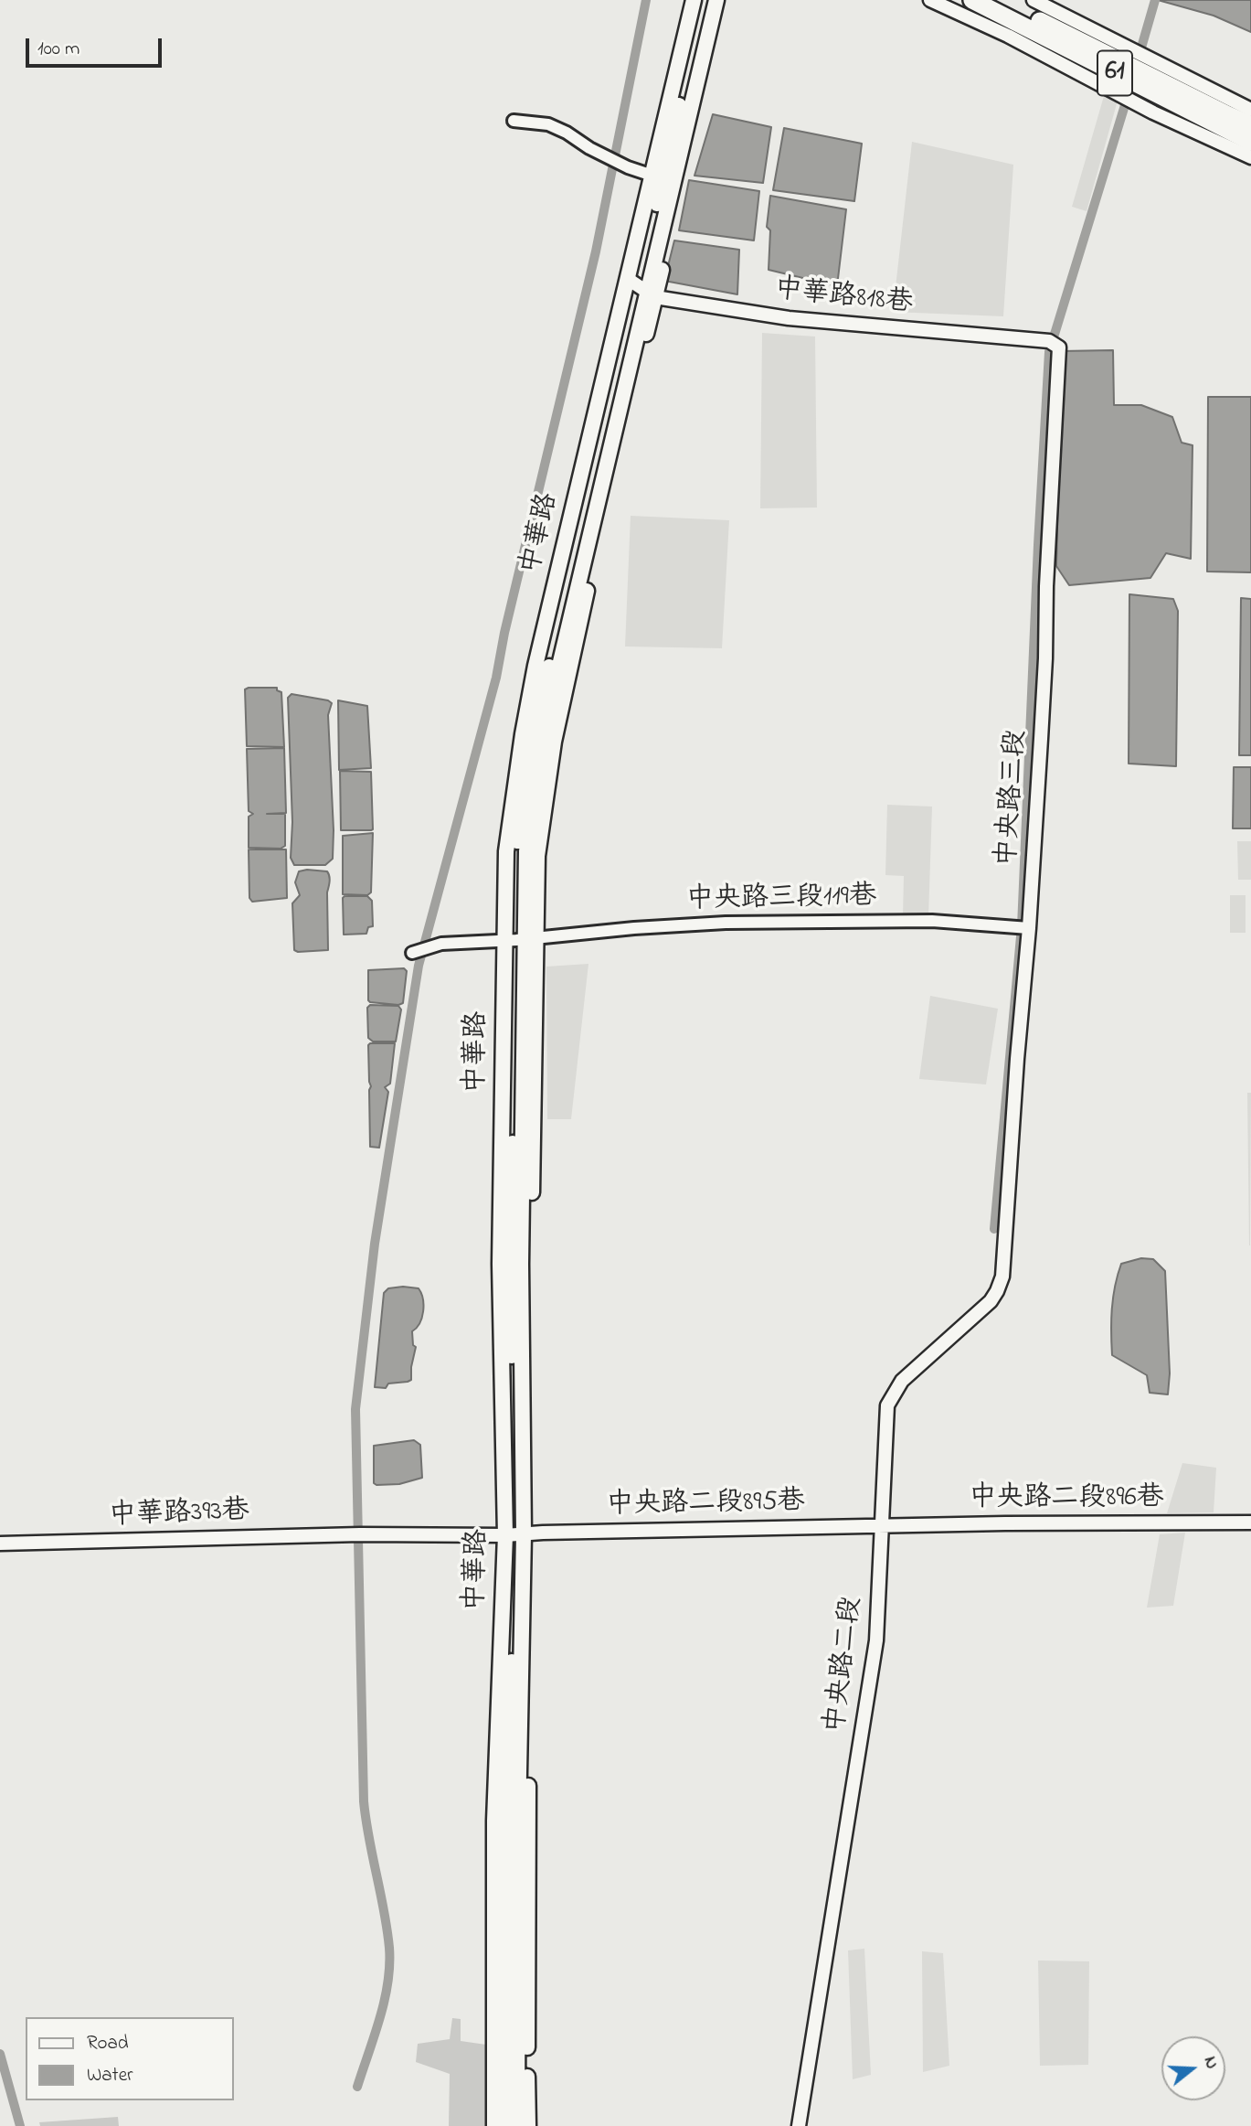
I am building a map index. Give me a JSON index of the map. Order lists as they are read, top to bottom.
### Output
{
  "streets": {
    "highway": ["61"],
    "main road": ["中華路"],
    "street": [
      "中華路818巷",
      "中央路三段",
      "中央路三段119巷",
      "中央路二段896巷",
      "中央路二段895巷",
      "中華路393巷",
      "中央路二段"
    ]
  },
  "crossings": [
    ["中華路818巷", "中華路"],
    ["中華路818巷", "中央路三段"],
    ["中華路", "中央路三段119巷"],
    ["中華路", "中央路二段895巷"],
    ["中華路", "中華路393巷"],
    ["中央路三段", "中央路三段119巷"],
    ["中央路三段", "中央路二段"],
    ["中央路二段896巷", "中央路二段895巷"],
    ["中央路二段896巷", "中央路二段"],
    ["中央路二段895巷", "中華路393巷"],
    ["中央路二段895巷", "中央路二段"]
  ],
  "legend": ["Road", "Water"],
  "scale_bar": "100 m",
  "north": "right"
}
